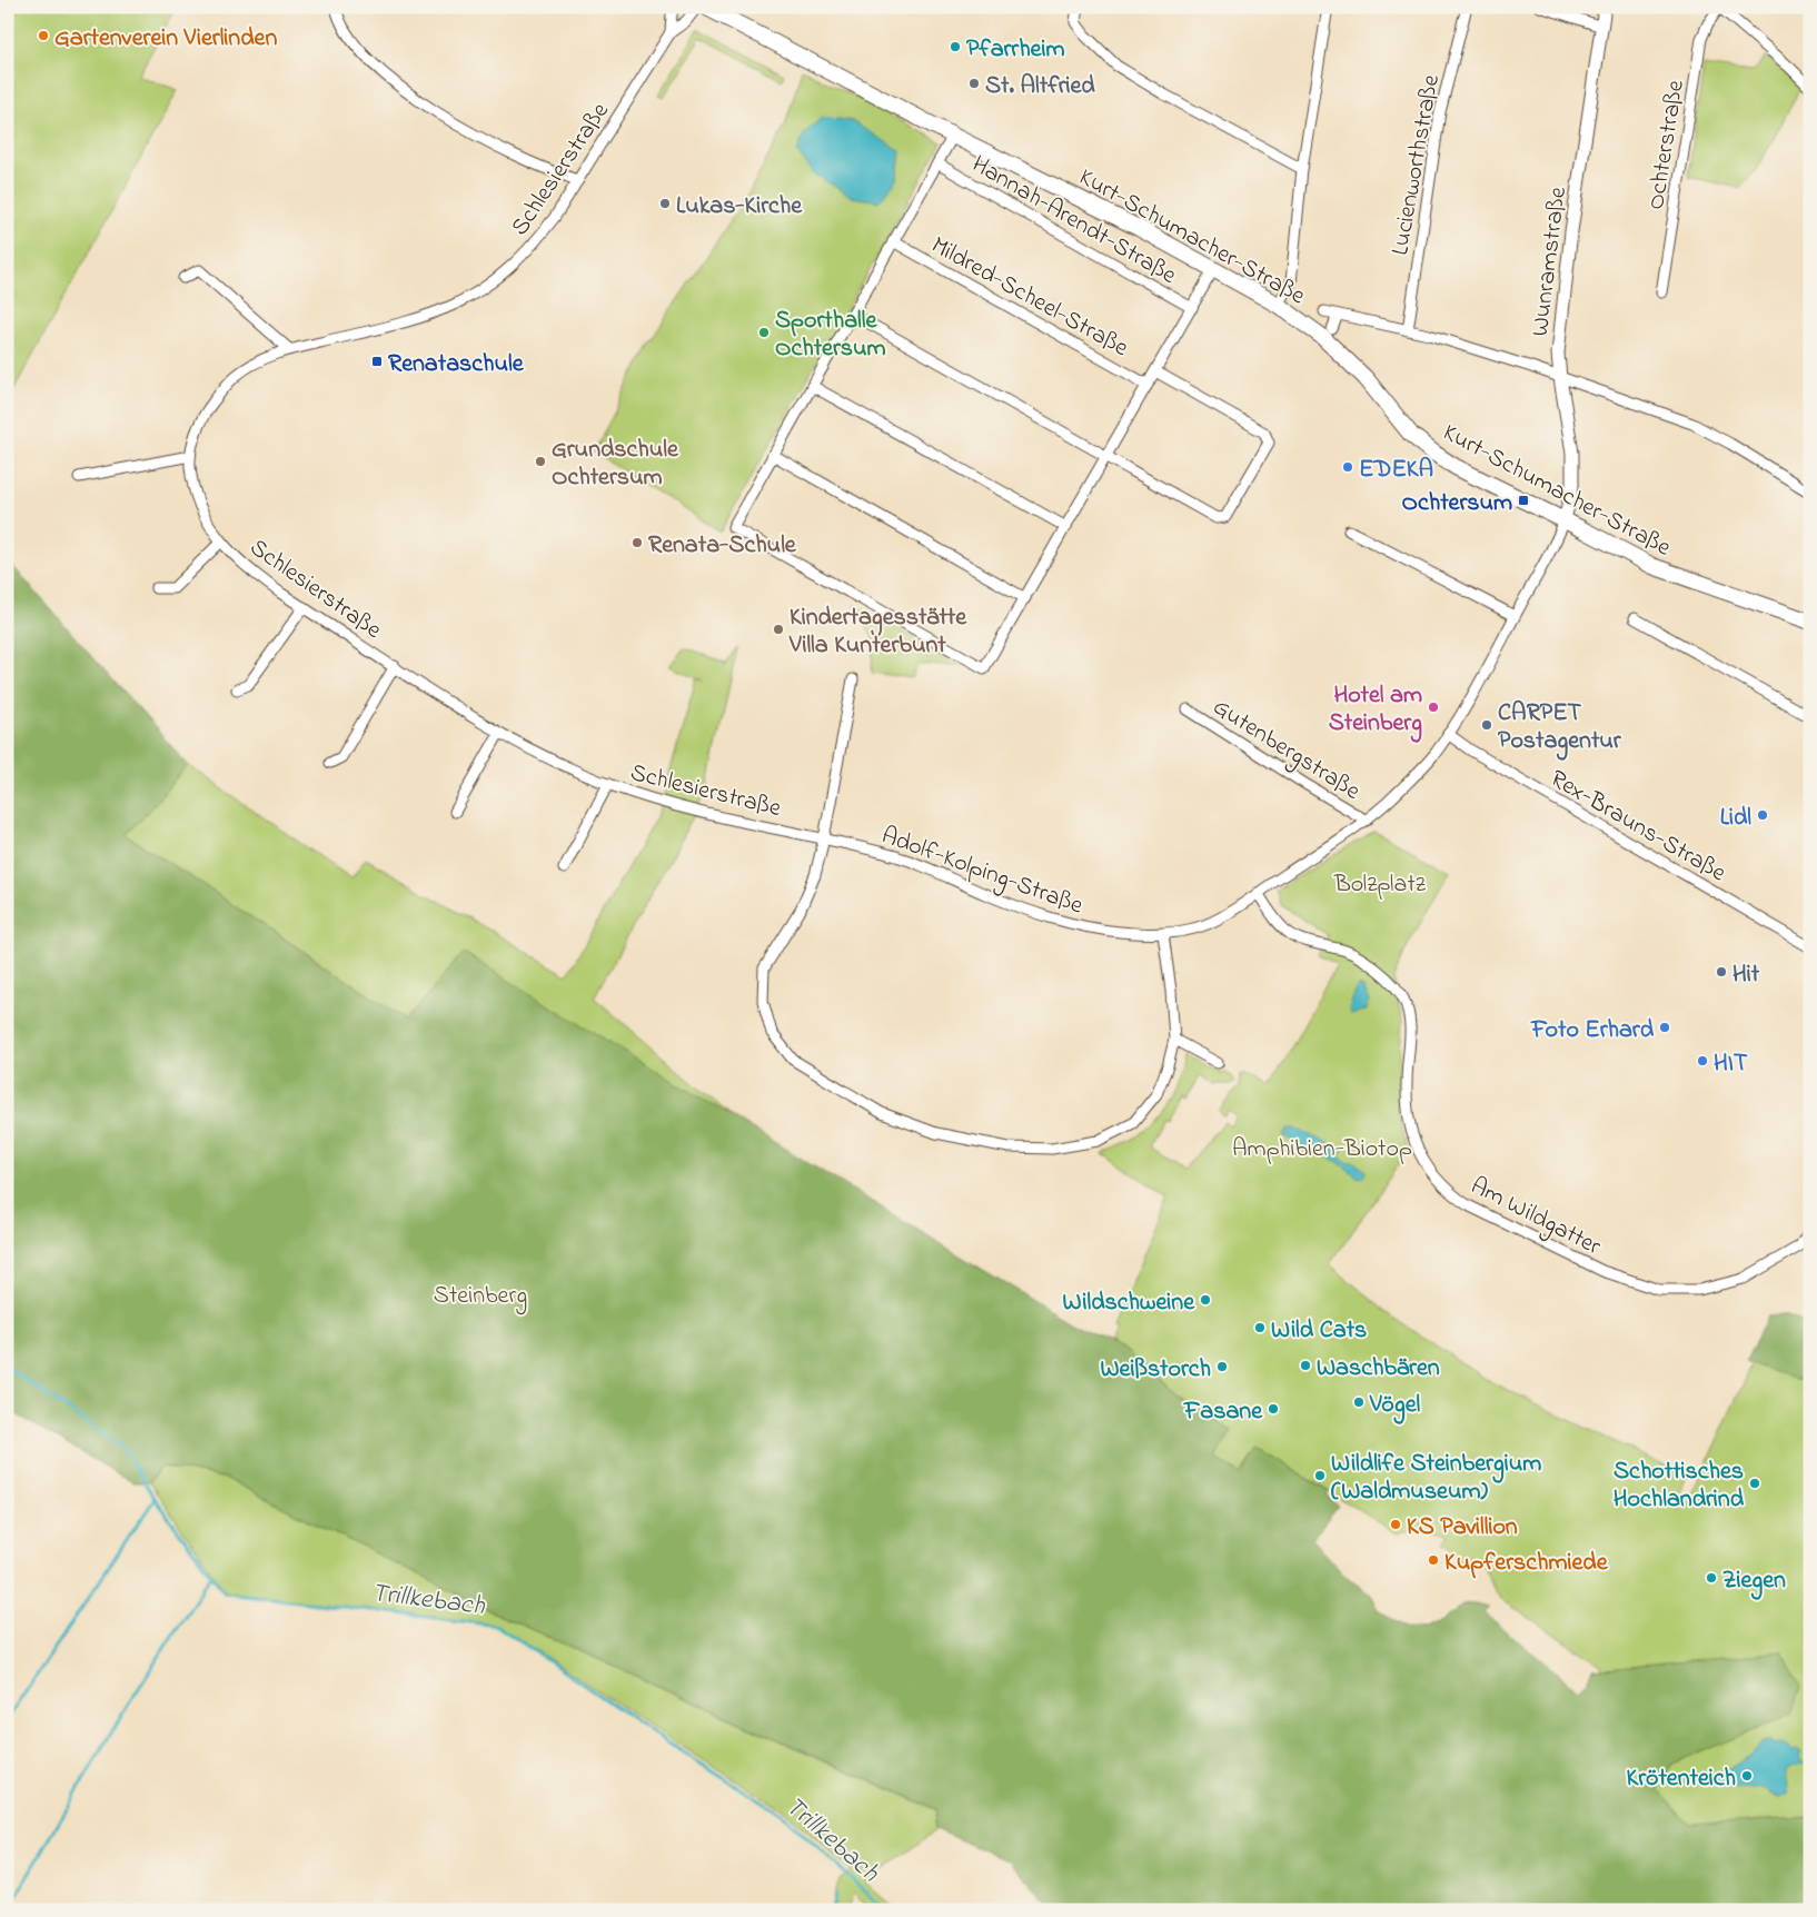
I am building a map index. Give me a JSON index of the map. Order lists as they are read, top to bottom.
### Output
{
  "streets": {
    "main road": ["Kurt-Schumacher-Straße"],
    "street": [
      "Ochterstraße",
      "Lucienworthstraße",
      "Schlesierstraße",
      "Hannah-Arendt-Straße",
      "Wunramstraße",
      "Mildred-Scheel-Straße",
      "Gutenbergstraße",
      "Rex-Brauns-Straße",
      "Adolf-Kolping-Straße",
      "Am Wildgatter"
    ]
  },
  "crossings": [
    ["Schlesierstraße", "Adolf-Kolping-Straße"],
    ["Kurt-Schumacher-Straße", "Wunramstraße"],
    ["Kurt-Schumacher-Straße", "Adolf-Kolping-Straße"],
    ["Wunramstraße", "Adolf-Kolping-Straße"],
    ["Gutenbergstraße", "Adolf-Kolping-Straße"],
    ["Rex-Brauns-Straße", "Adolf-Kolping-Straße"],
    ["Adolf-Kolping-Straße", "Am Wildgatter"]
  ],
  "water": ["Trillkebach"],
  "parks": ["Bolzplatz", "Amphibien-Biotop", "Steinberg"],
  "places": {
    "other": [
      "Gartenverein Vierlinden",
      "Pfarrheim",
      "St. Altfried",
      "Lukas-Kirche",
      "Sporthalle Ochtersum",
      "Grundschule Ochtersum",
      "EDEKA",
      "Renata-Schule",
      "Kindertagesstätte Villa Kunterbunt",
      "Hotel am Steinberg",
      "CARPET Postagentur",
      "Lidl",
      "Hit",
      "Foto Erhard",
      "HIT",
      "Wildschweine",
      "Wild Cats",
      "Waschbären",
      "Weißstorch",
      "Vögel",
      "Fasane",
      "Wildlife Steinbergium (Waldmuseum)",
      "Schottisches Hochlandrind",
      "KS Pavillion",
      "Kupferschmiede",
      "Ziegen",
      "Krötenteich"
    ],
    "transit": ["Renataschule", "Ochtersum"]
  }
}
